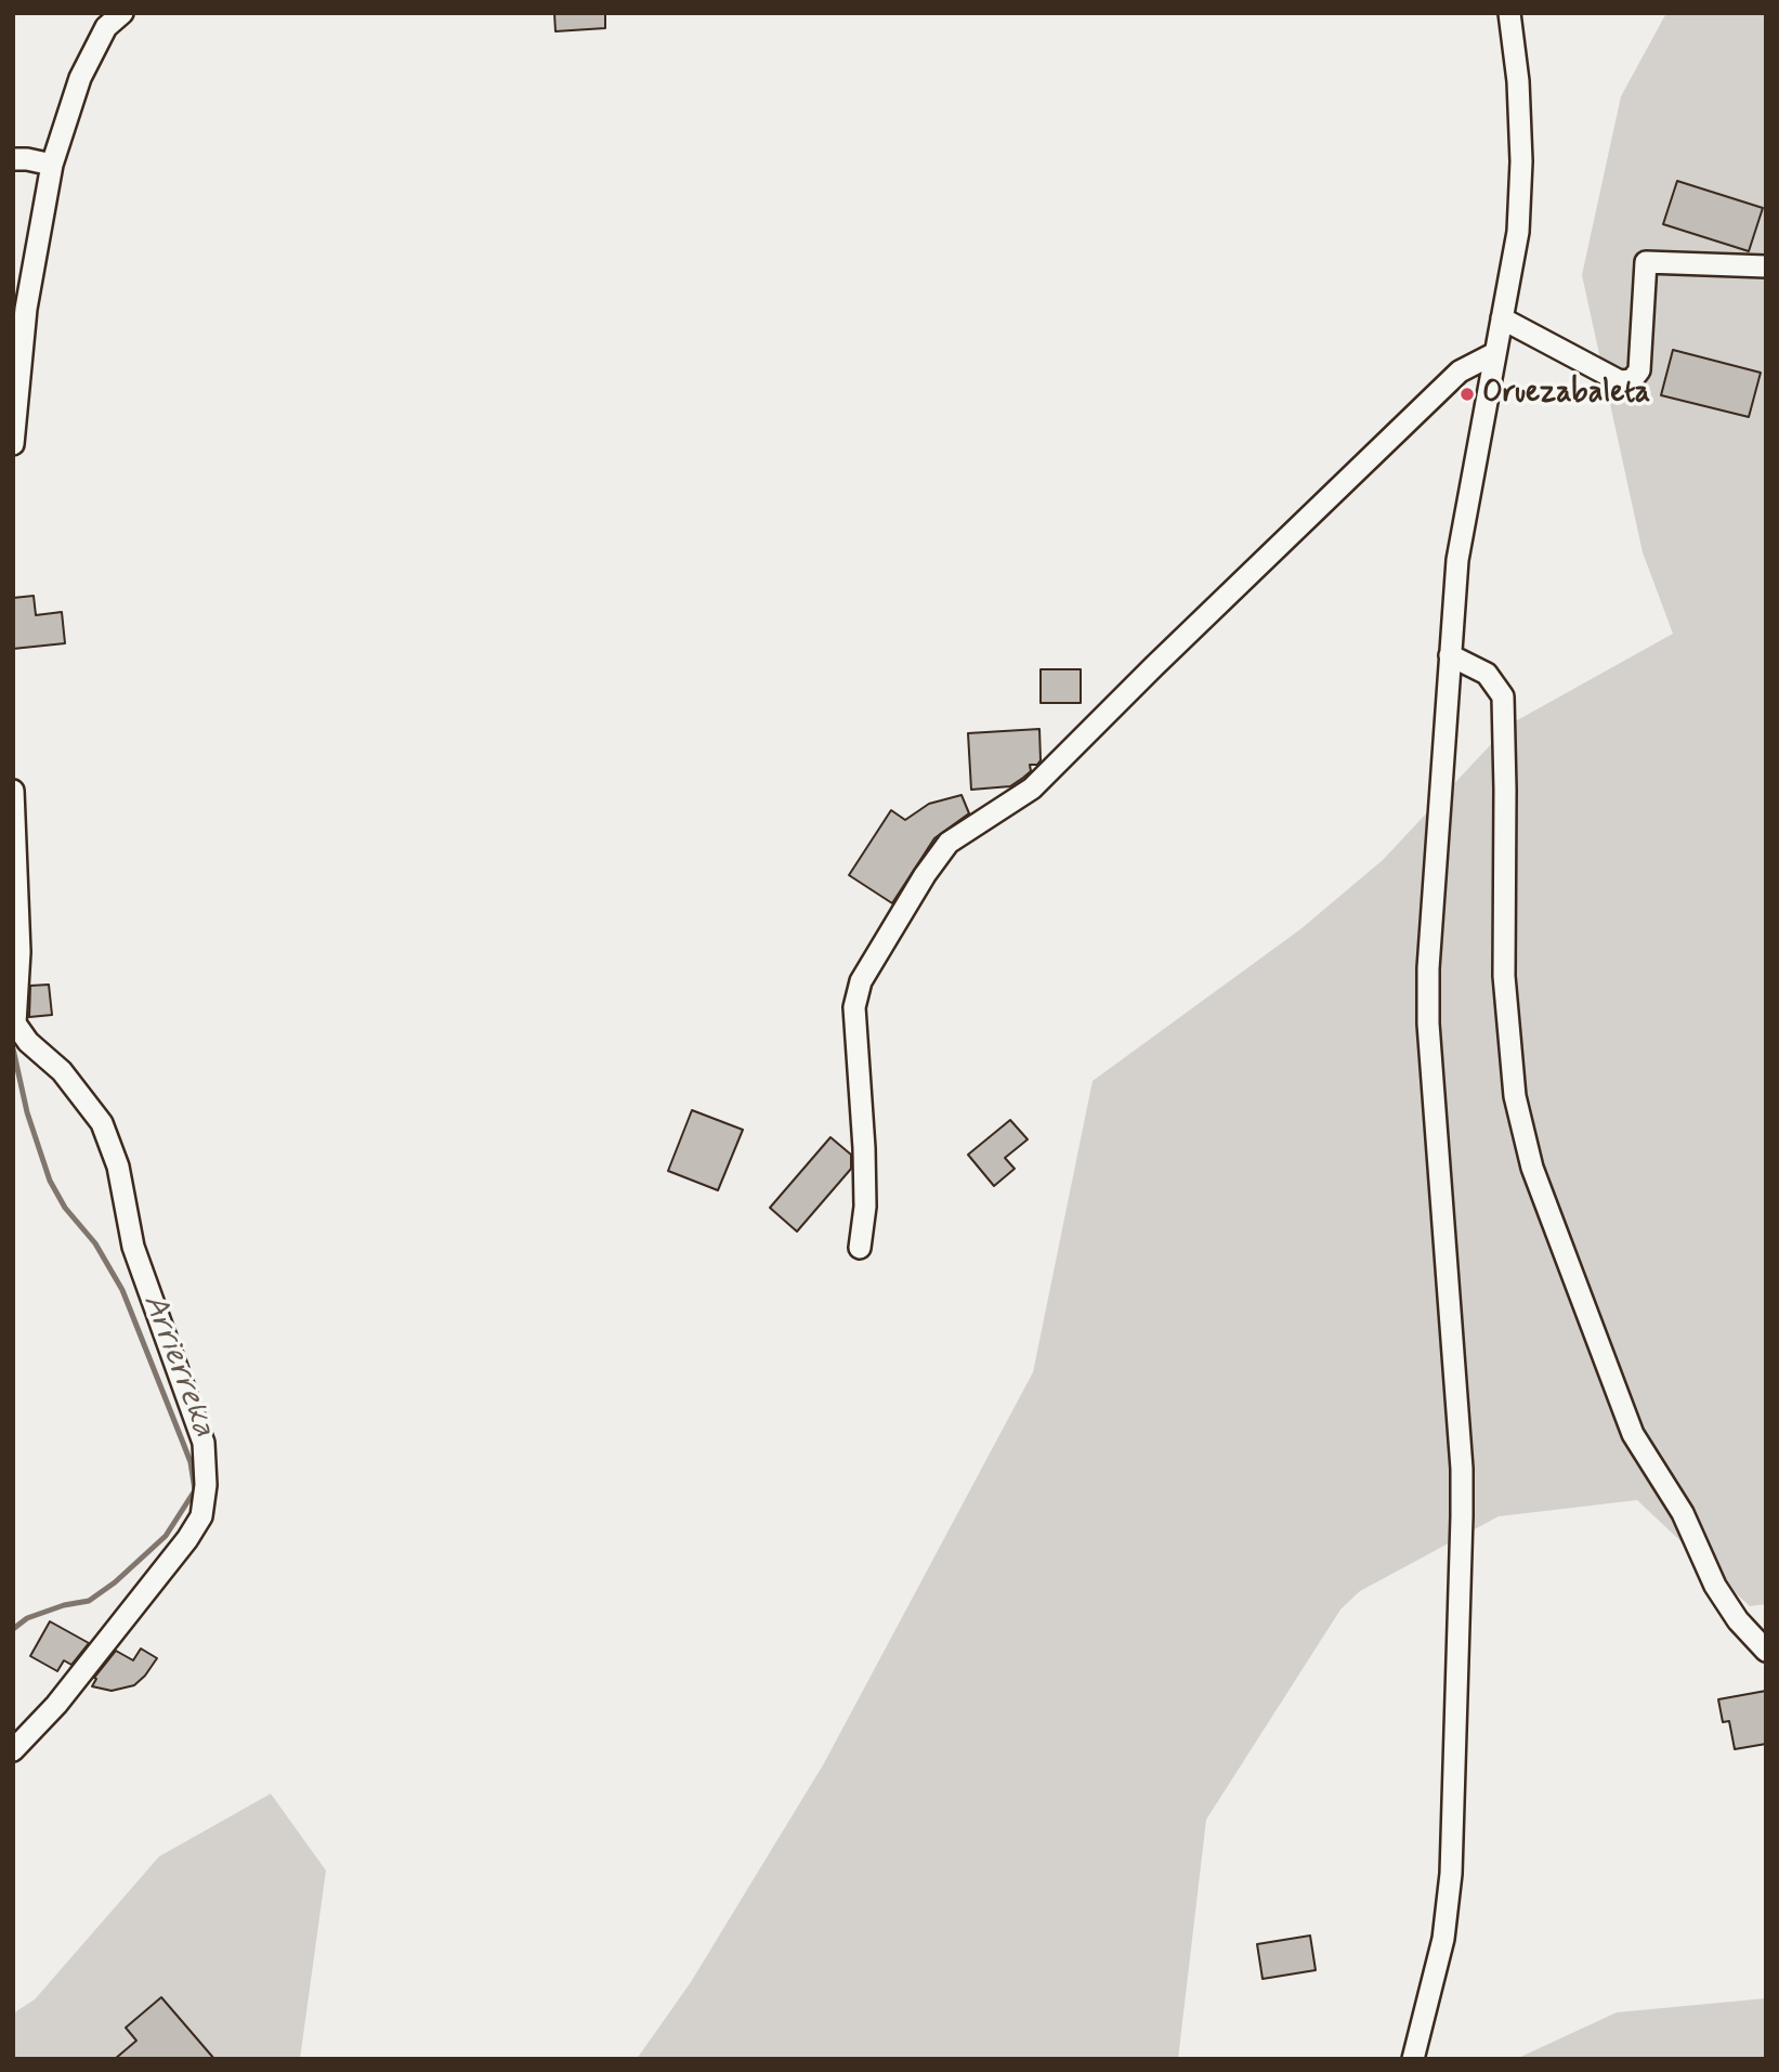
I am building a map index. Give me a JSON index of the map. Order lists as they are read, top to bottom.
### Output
{
  "water": ["Arrierreka"],
  "places": ["Oruezabaleta"]
}
